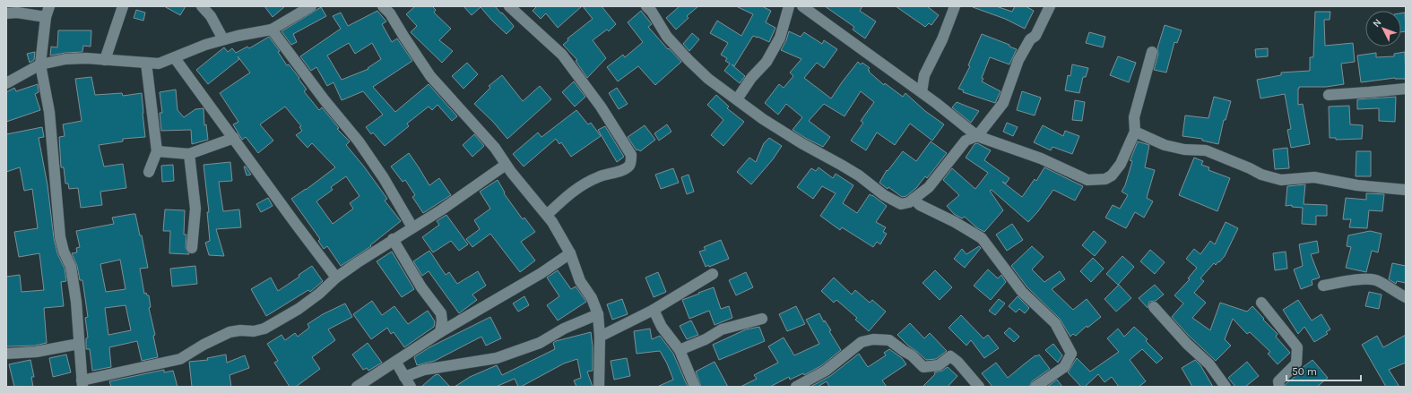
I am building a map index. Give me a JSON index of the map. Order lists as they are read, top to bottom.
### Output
{
  "scale_bar": "50 m",
  "north": "top left"
}
